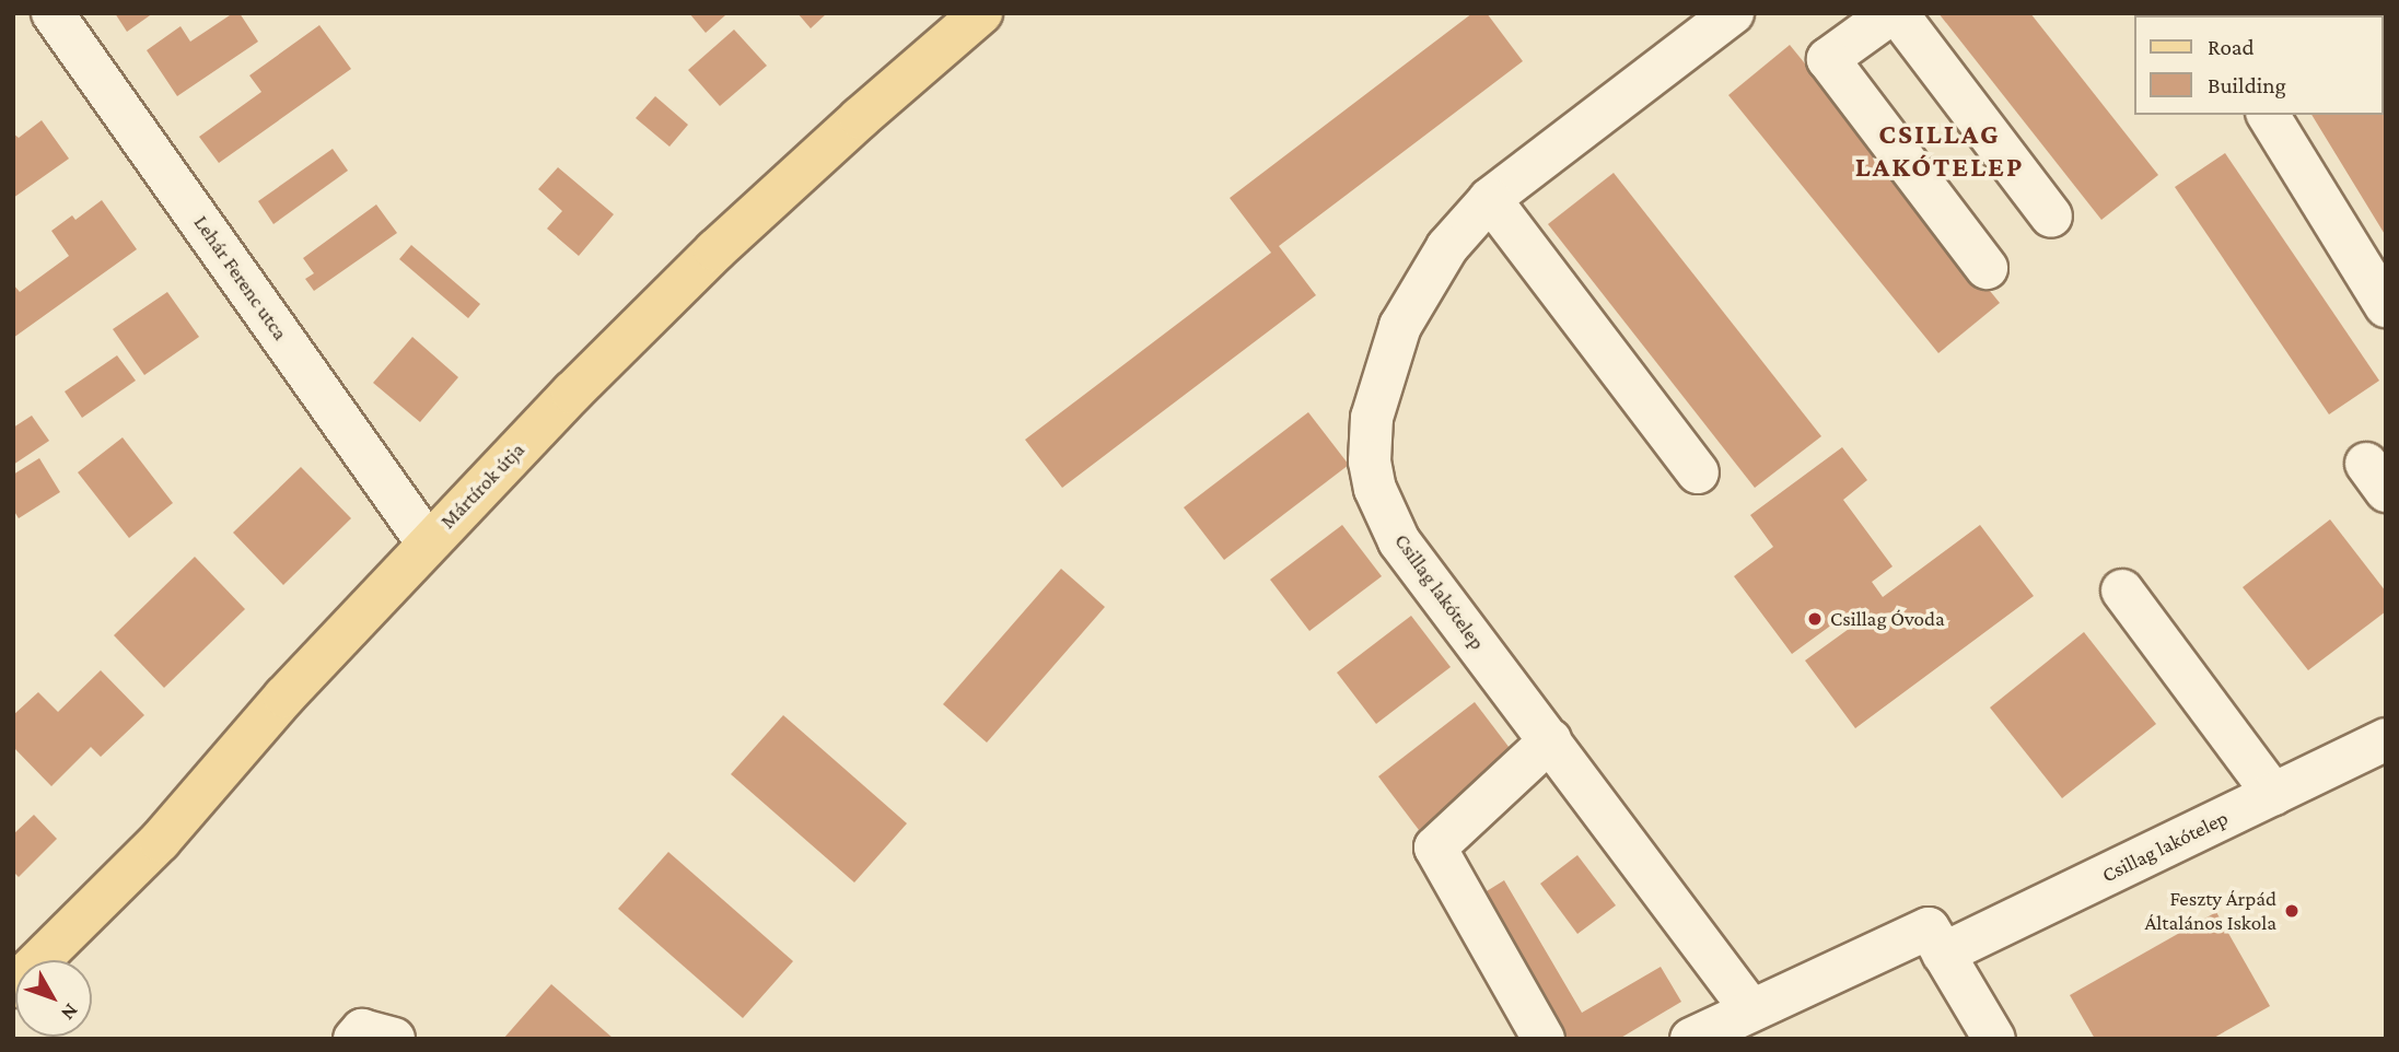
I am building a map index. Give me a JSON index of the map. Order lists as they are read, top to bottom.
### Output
{
  "streets": {
    "main road": ["Mártírok útja"],
    "street": ["Lehár Ferenc utca", "Csillag lakótelep"]
  },
  "crossings": [
    ["Lehár Ferenc utca", "Mártírok útja"]
  ],
  "districts": ["CSILLAG LAKÓTELEP"],
  "places": ["Csillag Óvoda", "Feszty Árpád Általános Iskola"],
  "legend": ["Road", "Building"],
  "north": "bottom right"
}
